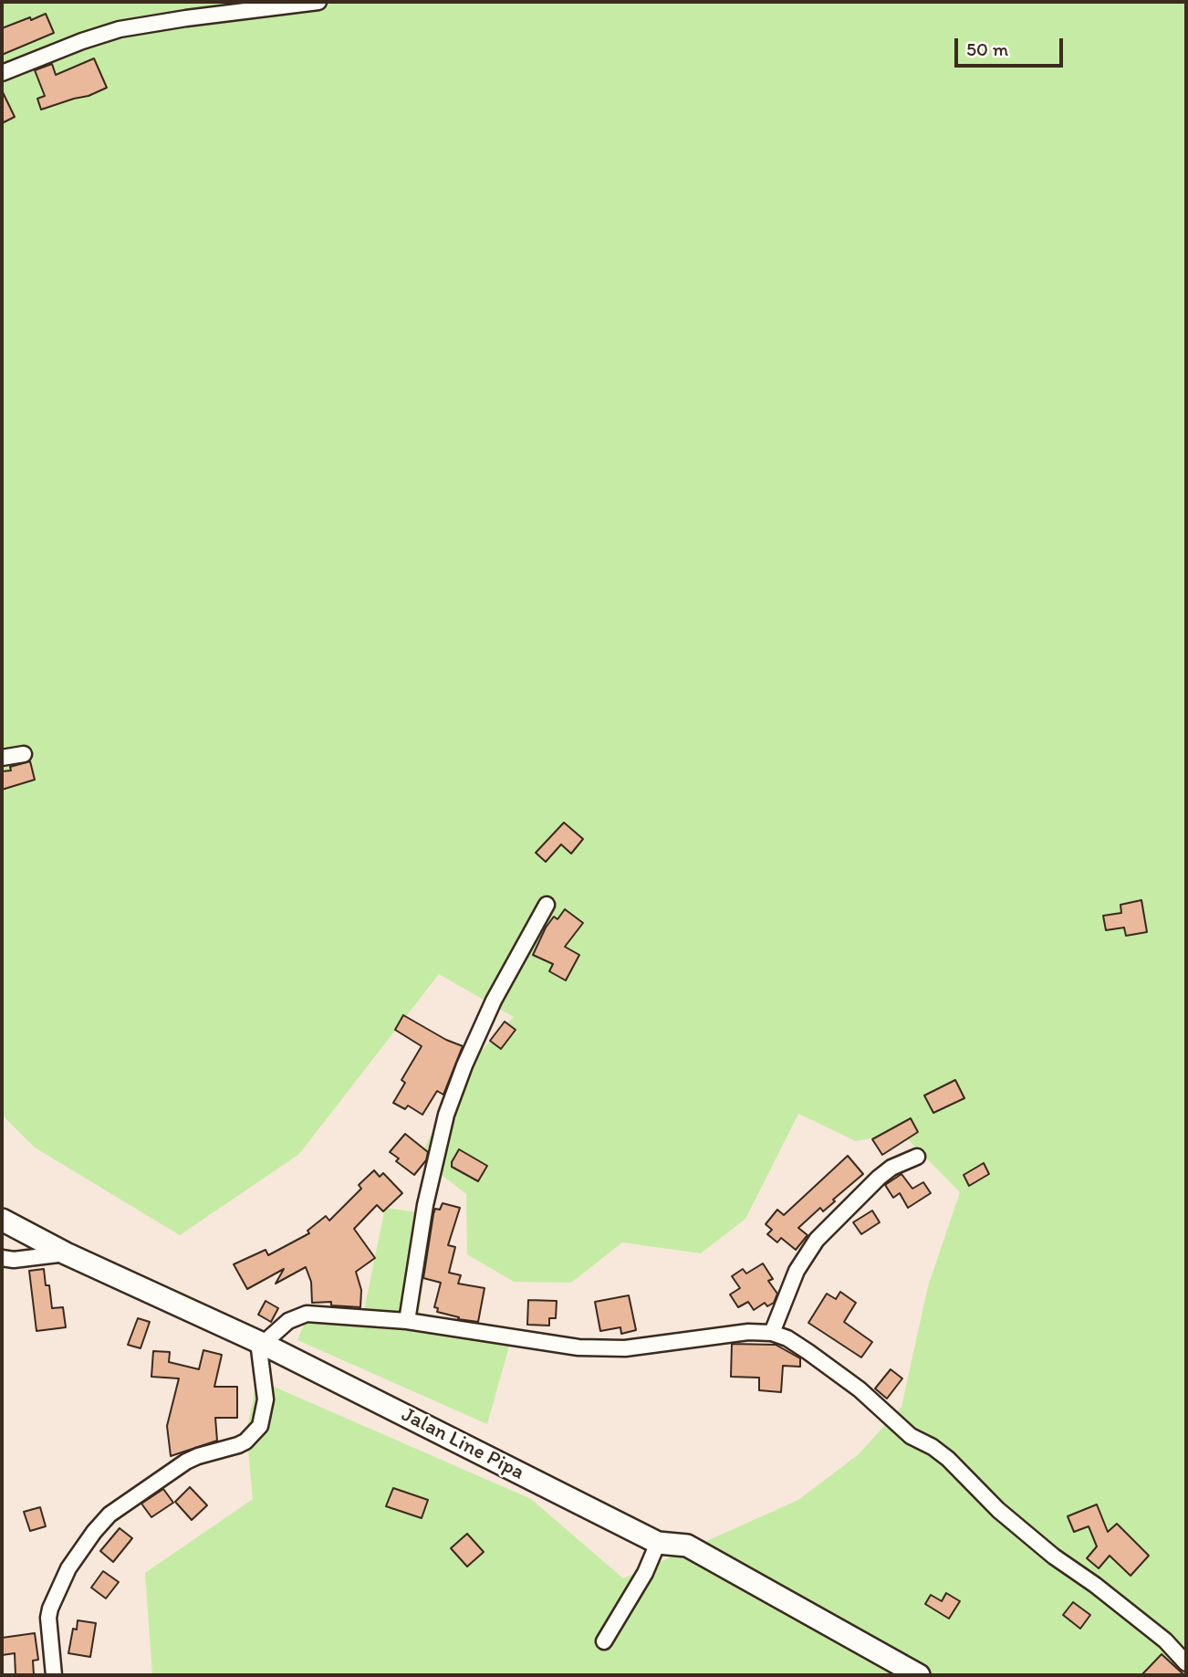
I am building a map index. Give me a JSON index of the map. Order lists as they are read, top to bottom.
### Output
{
  "streets": {
    "main road": ["Jalan Line Pipa"]
  },
  "scale_bar": "50 m"
}
